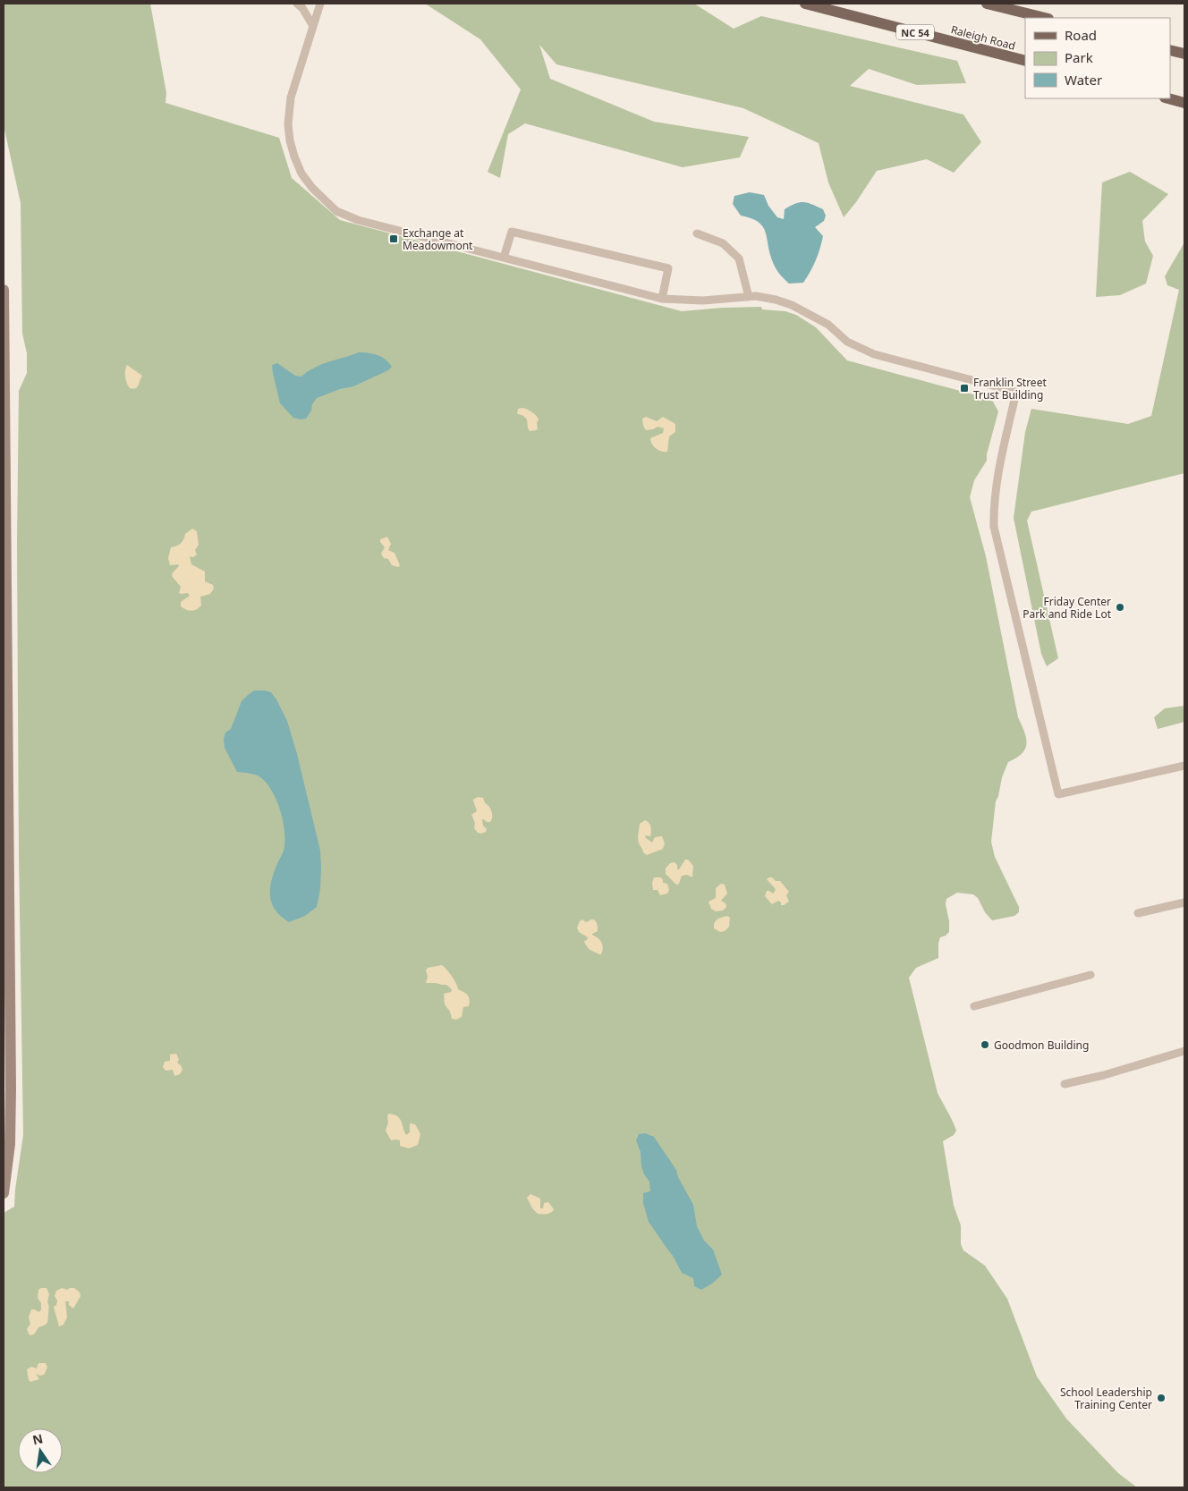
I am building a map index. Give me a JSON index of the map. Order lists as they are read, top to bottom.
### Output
{
  "streets": {
    "main road": ["NC 54", "Raleigh Road"]
  },
  "places": {
    "transit": ["Exchange at Meadowmont", "Franklin Street Trust Building"],
    "other": ["Friday Center Park and Ride Lot", "Goodmon Building", "School Leadership Training Center"]
  },
  "legend": ["Road", "Park", "Water"],
  "north": "top"
}
